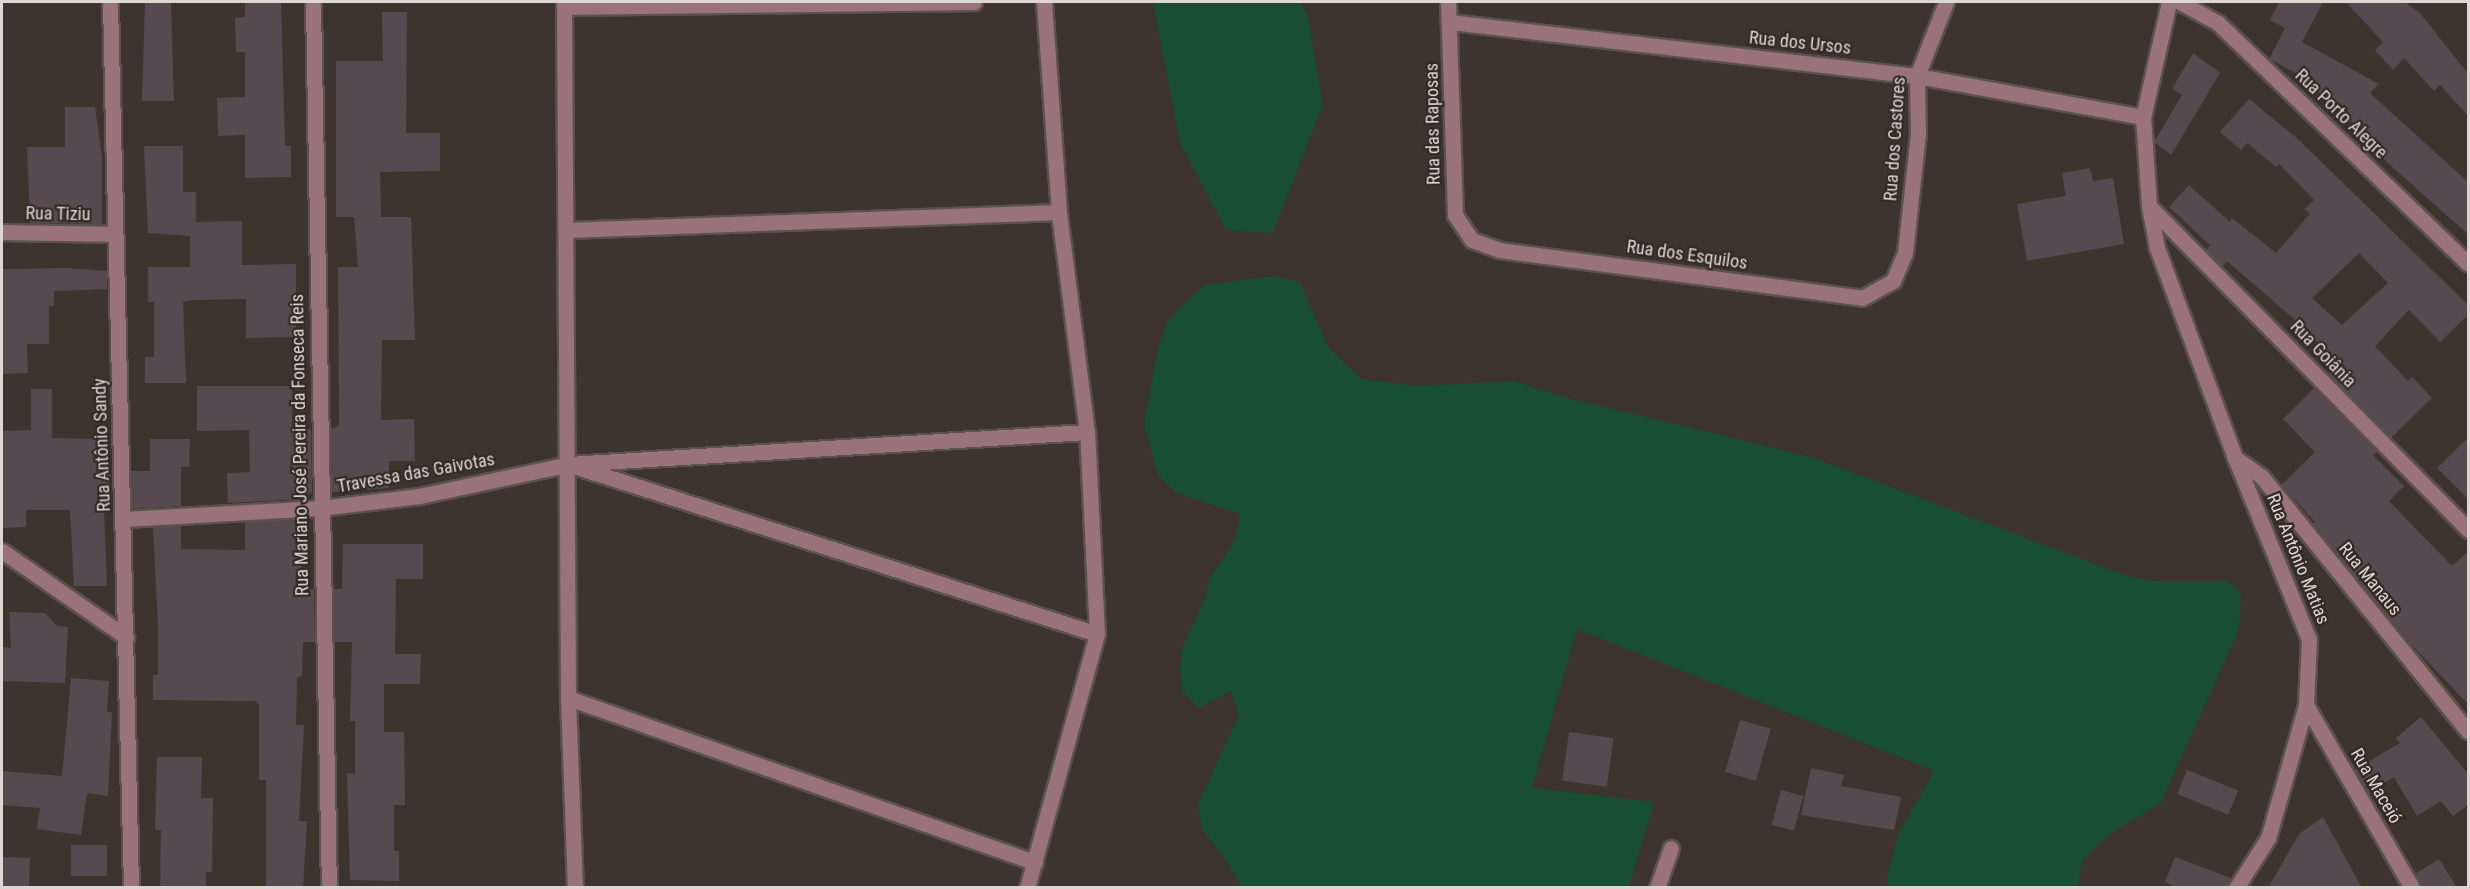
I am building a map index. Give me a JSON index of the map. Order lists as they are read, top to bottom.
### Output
{
  "streets": {
    "street": [
      "Rua dos Ursos",
      "Rua Porto Alegre",
      "Rua das Raposas",
      "Rua dos Castores",
      "Rua Tiziu",
      "Rua dos Esquilos",
      "Rua Goiânia",
      "Rua Antônio Sandy",
      "Rua Mariano José Pereira da Fonseca Reis",
      "Travessa das Gaivotas",
      "Rua Antônio Matias",
      "Rua Manaus",
      "Rua Maceió"
    ]
  },
  "crossings": [
    ["Rua dos Ursos", "Rua das Raposas"],
    ["Rua dos Ursos", "Rua dos Castores"],
    ["Rua dos Ursos", "Rua Antônio Matias"],
    ["Rua das Raposas", "Rua dos Esquilos"],
    ["Rua dos Castores", "Rua dos Esquilos"],
    ["Rua Tiziu", "Rua Antônio Sandy"],
    ["Rua Goiânia", "Rua Antônio Matias"],
    ["Rua Antônio Sandy", "Travessa das Gaivotas"],
    ["Rua Mariano José Pereira da Fonseca Reis", "Travessa das Gaivotas"],
    ["Rua Antônio Matias", "Rua Manaus"],
    ["Rua Antônio Matias", "Rua Maceió"]
  ]
}
